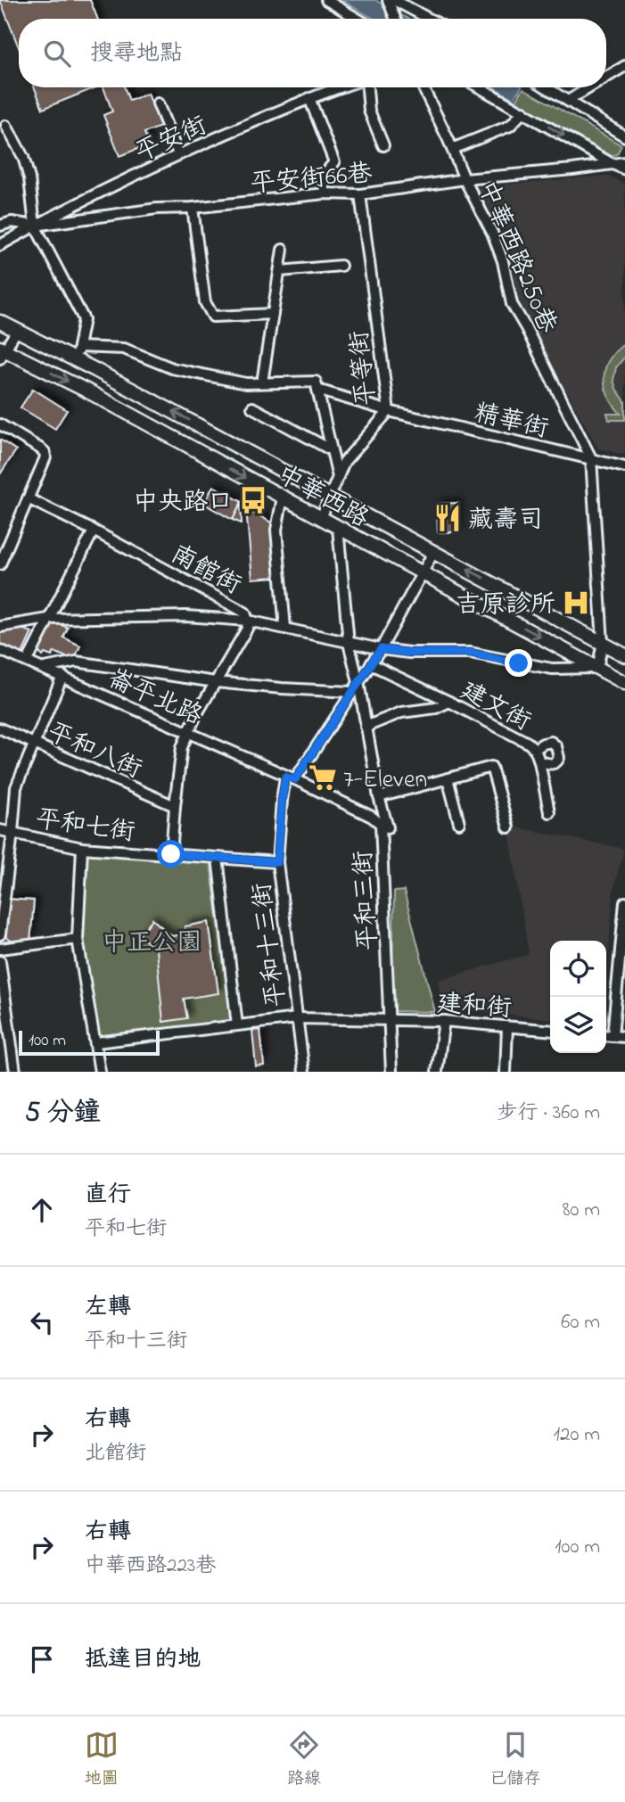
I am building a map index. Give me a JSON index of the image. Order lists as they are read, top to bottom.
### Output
{
  "streets": {
    "main road": ["中華西路"],
    "street": [
      "平安街",
      "平安街66巷",
      "中華西路250巷",
      "平等街",
      "精華街",
      "南館街",
      "崙平北路",
      "建文街",
      "平和八街",
      "平和七街",
      "平和三街",
      "平和十三街",
      "建和街"
    ]
  },
  "crossings": [
    ["平安街", "平安街66巷"],
    ["平安街66巷", "中華西路250巷"],
    ["平安街66巷", "平等街"],
    ["中華西路250巷", "精華街"],
    ["中華西路250巷", "中華西路"],
    ["平等街", "精華街"],
    ["平等街", "中華西路"],
    ["南館街", "崙平北路"],
    ["南館街", "平和八街"],
    ["南館街", "平和七街"],
    ["崙平北路", "平和三街"],
    ["崙平北路", "平和十三街"],
    ["平和七街", "平和十三街"],
    ["平和三街", "平和十三街"],
    ["平和三街", "建和街"],
    ["平和十三街", "建和街"]
  ],
  "parks": ["中正公園"],
  "places": {
    "bus stop": ["中央路口"],
    "restaurant": ["藏壽司"],
    "hospital": ["吉原診所"],
    "supermarket": ["7-Eleven"]
  },
  "scale_bar": "100 m",
  "page": {
    "search": "搜尋地點",
    "scale": "100 m",
    "heading": ["5 分鐘", "步行 · 360 m"],
    "list": [
      ["直行", "平和七街", "80 m"],
      ["左轉", "平和十三街", "60 m"],
      ["右轉", "北館街", "120 m"],
      ["右轉", "中華西路223巷", "100 m"],
      "抵達目的地"
    ],
    "nav": ["地圖", "路線", "已儲存"]
  }
}
